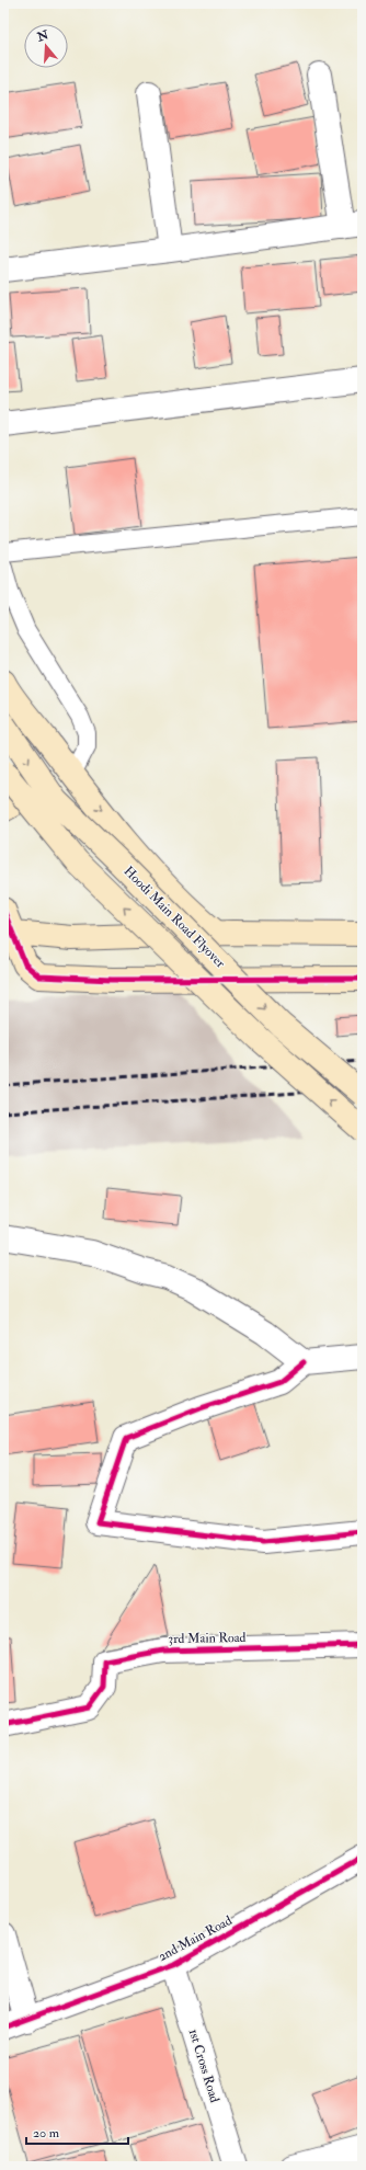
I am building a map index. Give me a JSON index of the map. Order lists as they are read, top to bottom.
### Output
{
  "streets": {
    "street": [
      "Hoodi Main Road Flyover",
      "3rd Main Road",
      "2nd Main Road",
      "1st Cross Road"
    ]
  },
  "crossings": [
    ["2nd Main Road", "1st Cross Road"]
  ],
  "scale_bar": "20 m",
  "north": "top"
}
